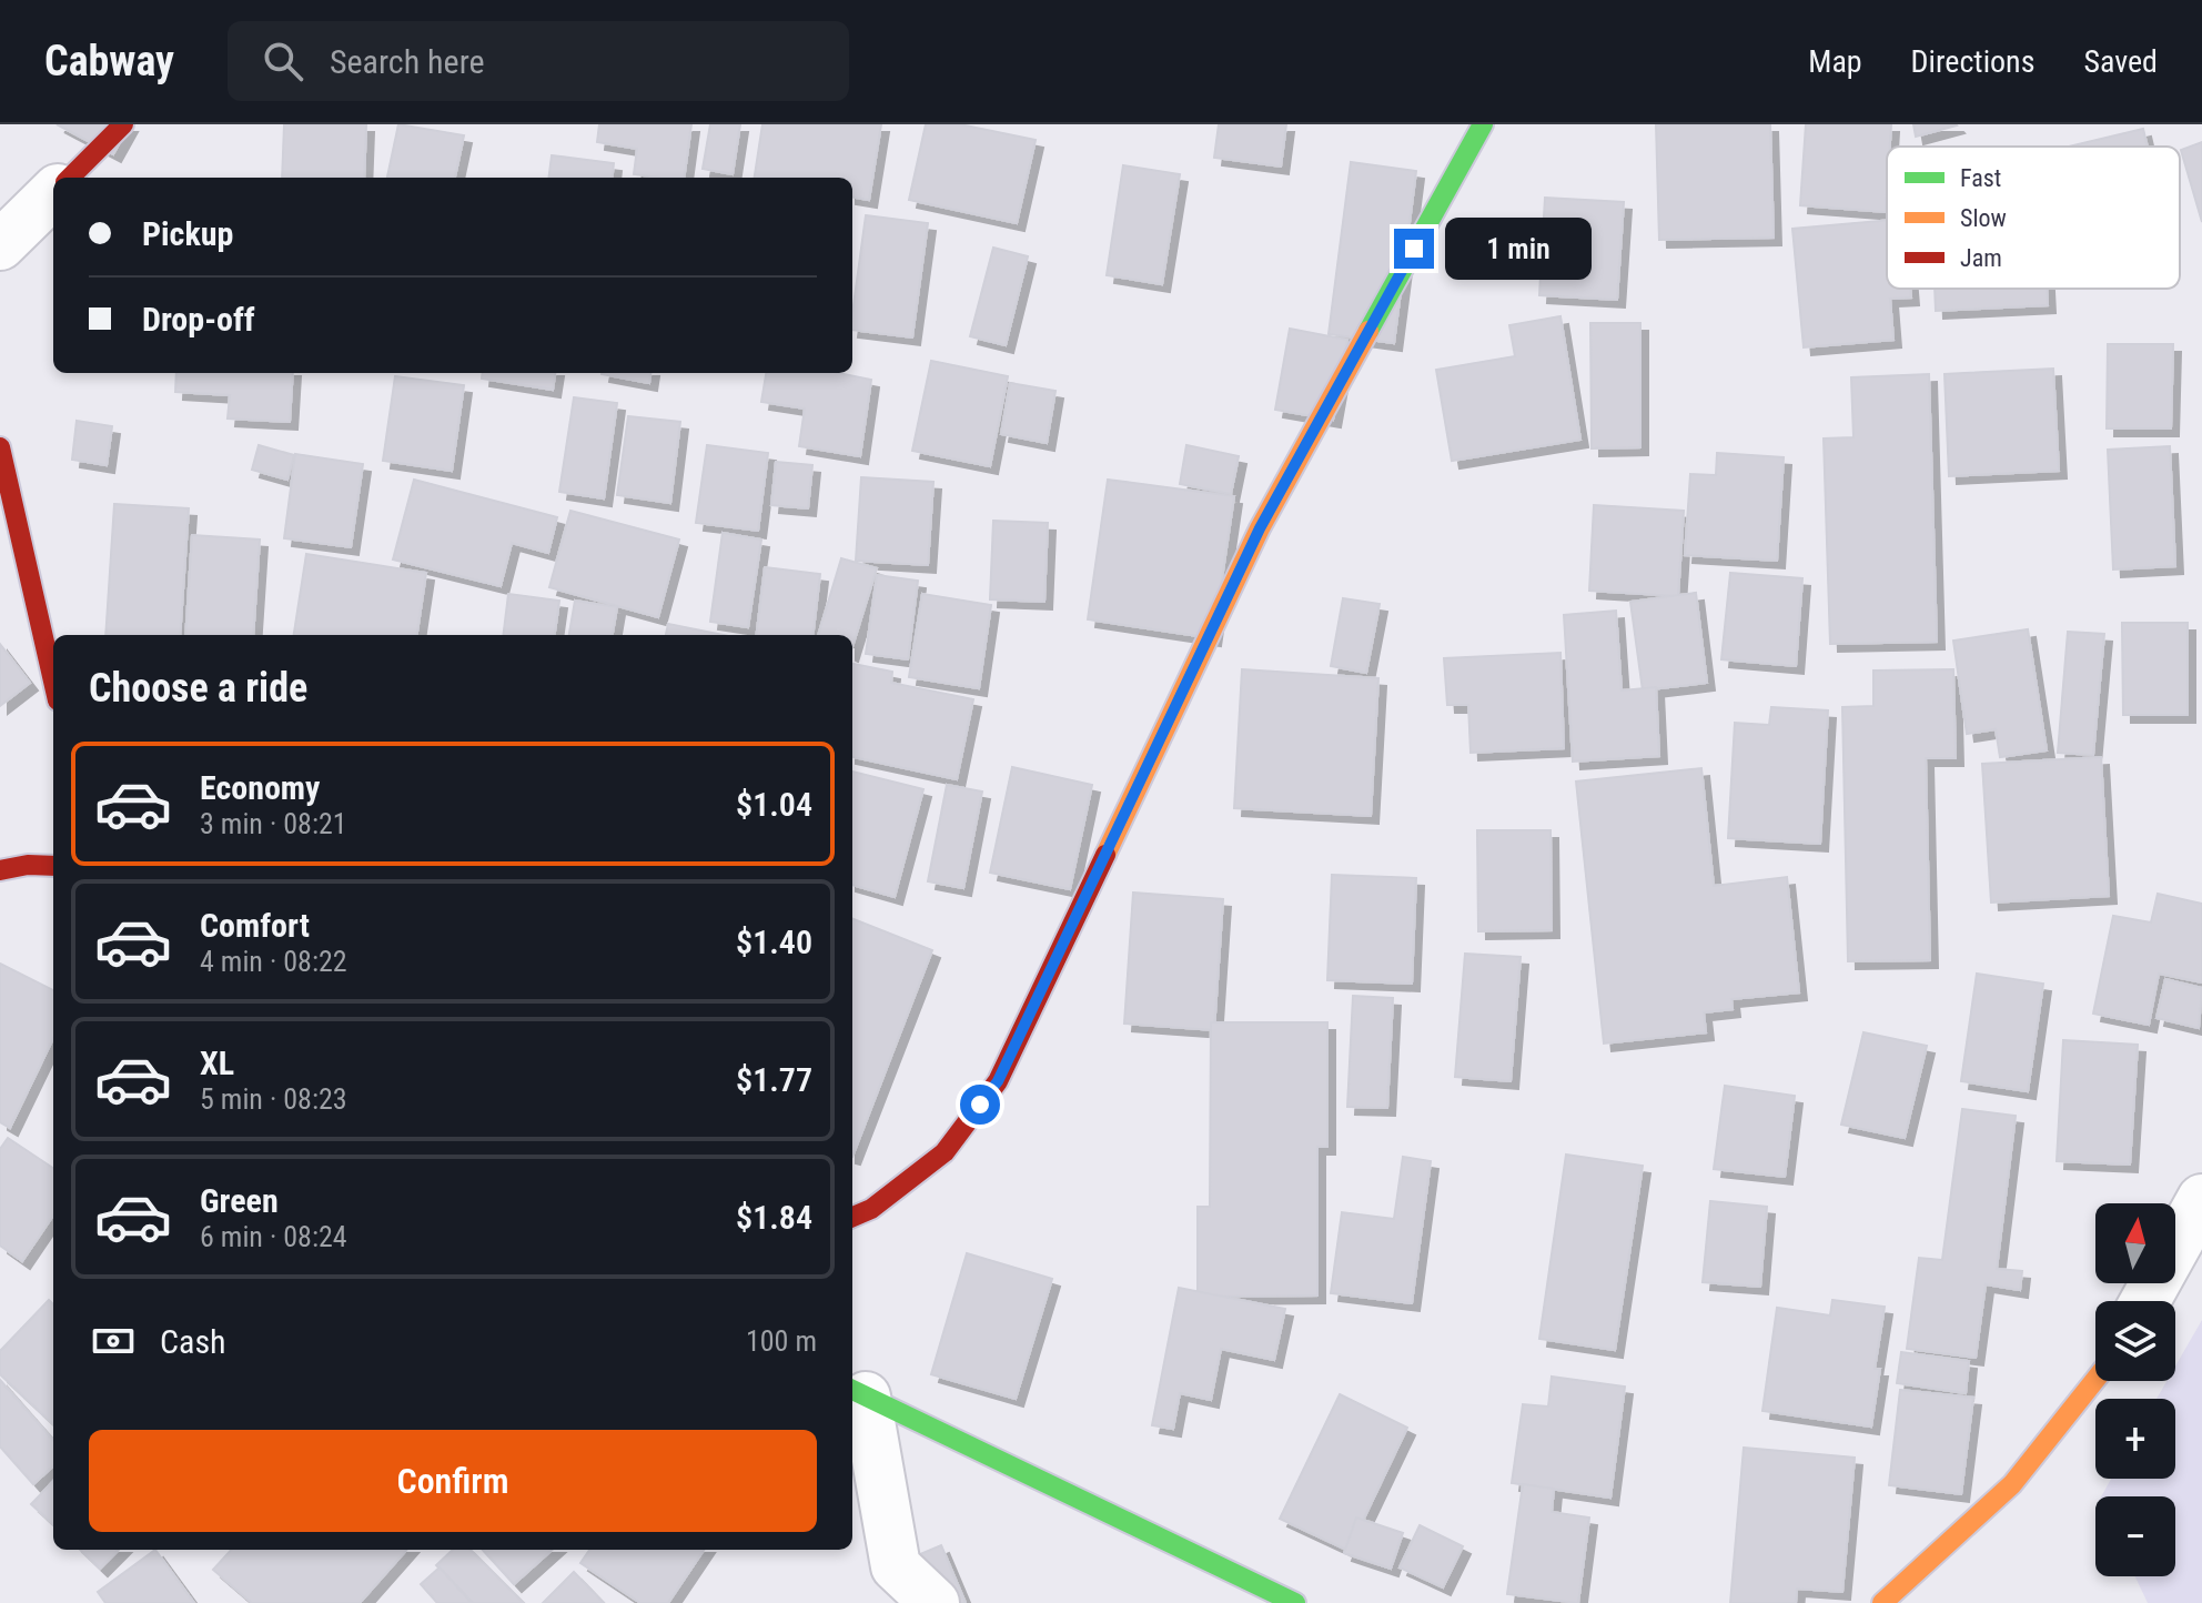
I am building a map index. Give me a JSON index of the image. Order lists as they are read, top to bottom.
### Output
{
  "legend": ["Fast", "Slow", "Jam"],
  "north": "top",
  "page": {
    "header": "Cabway",
    "search": "Search here",
    "nav": ["Map", "Directions", "Saved"],
    "banner": ["Pickup", "Drop-off"],
    "bubble": "1 min",
    "heading": "Choose a ride",
    "list": [
      {
        "name": "Economy",
        "note": "3 min · 08:21",
        "value": "$1.04"
      },
      {
        "name": "Comfort",
        "note": "4 min · 08:22",
        "value": "$1.40"
      },
      {
        "name": "XL",
        "note": "5 min · 08:23",
        "value": "$1.77"
      },
      {
        "name": "Green",
        "note": "6 min · 08:24",
        "value": "$1.84"
      }
    ],
    "map_buttons": ["+", "−"],
    "pay": ["Cash", "100 m"],
    "buttons": "Confirm"
  }
}
